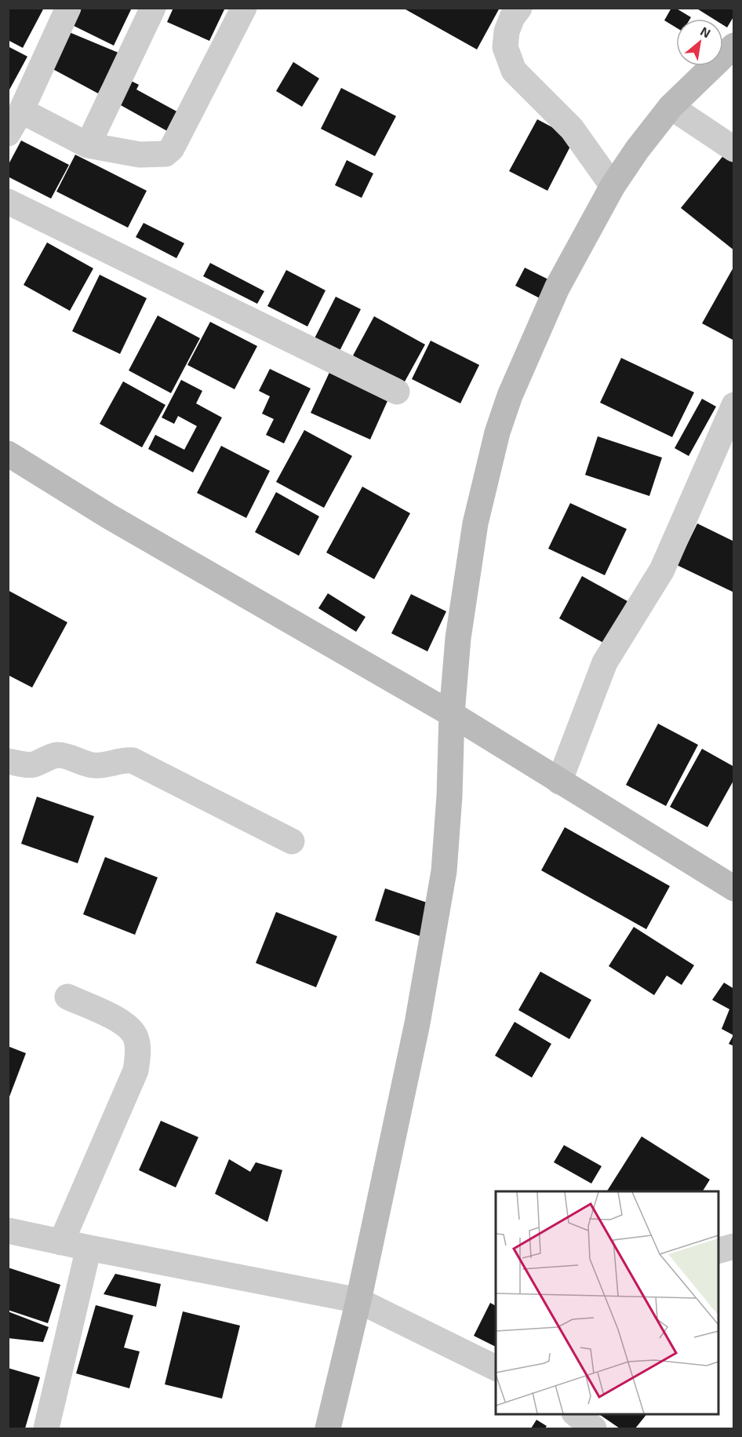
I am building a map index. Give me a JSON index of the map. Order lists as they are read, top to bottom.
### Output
{
  "north": "top right"
}
